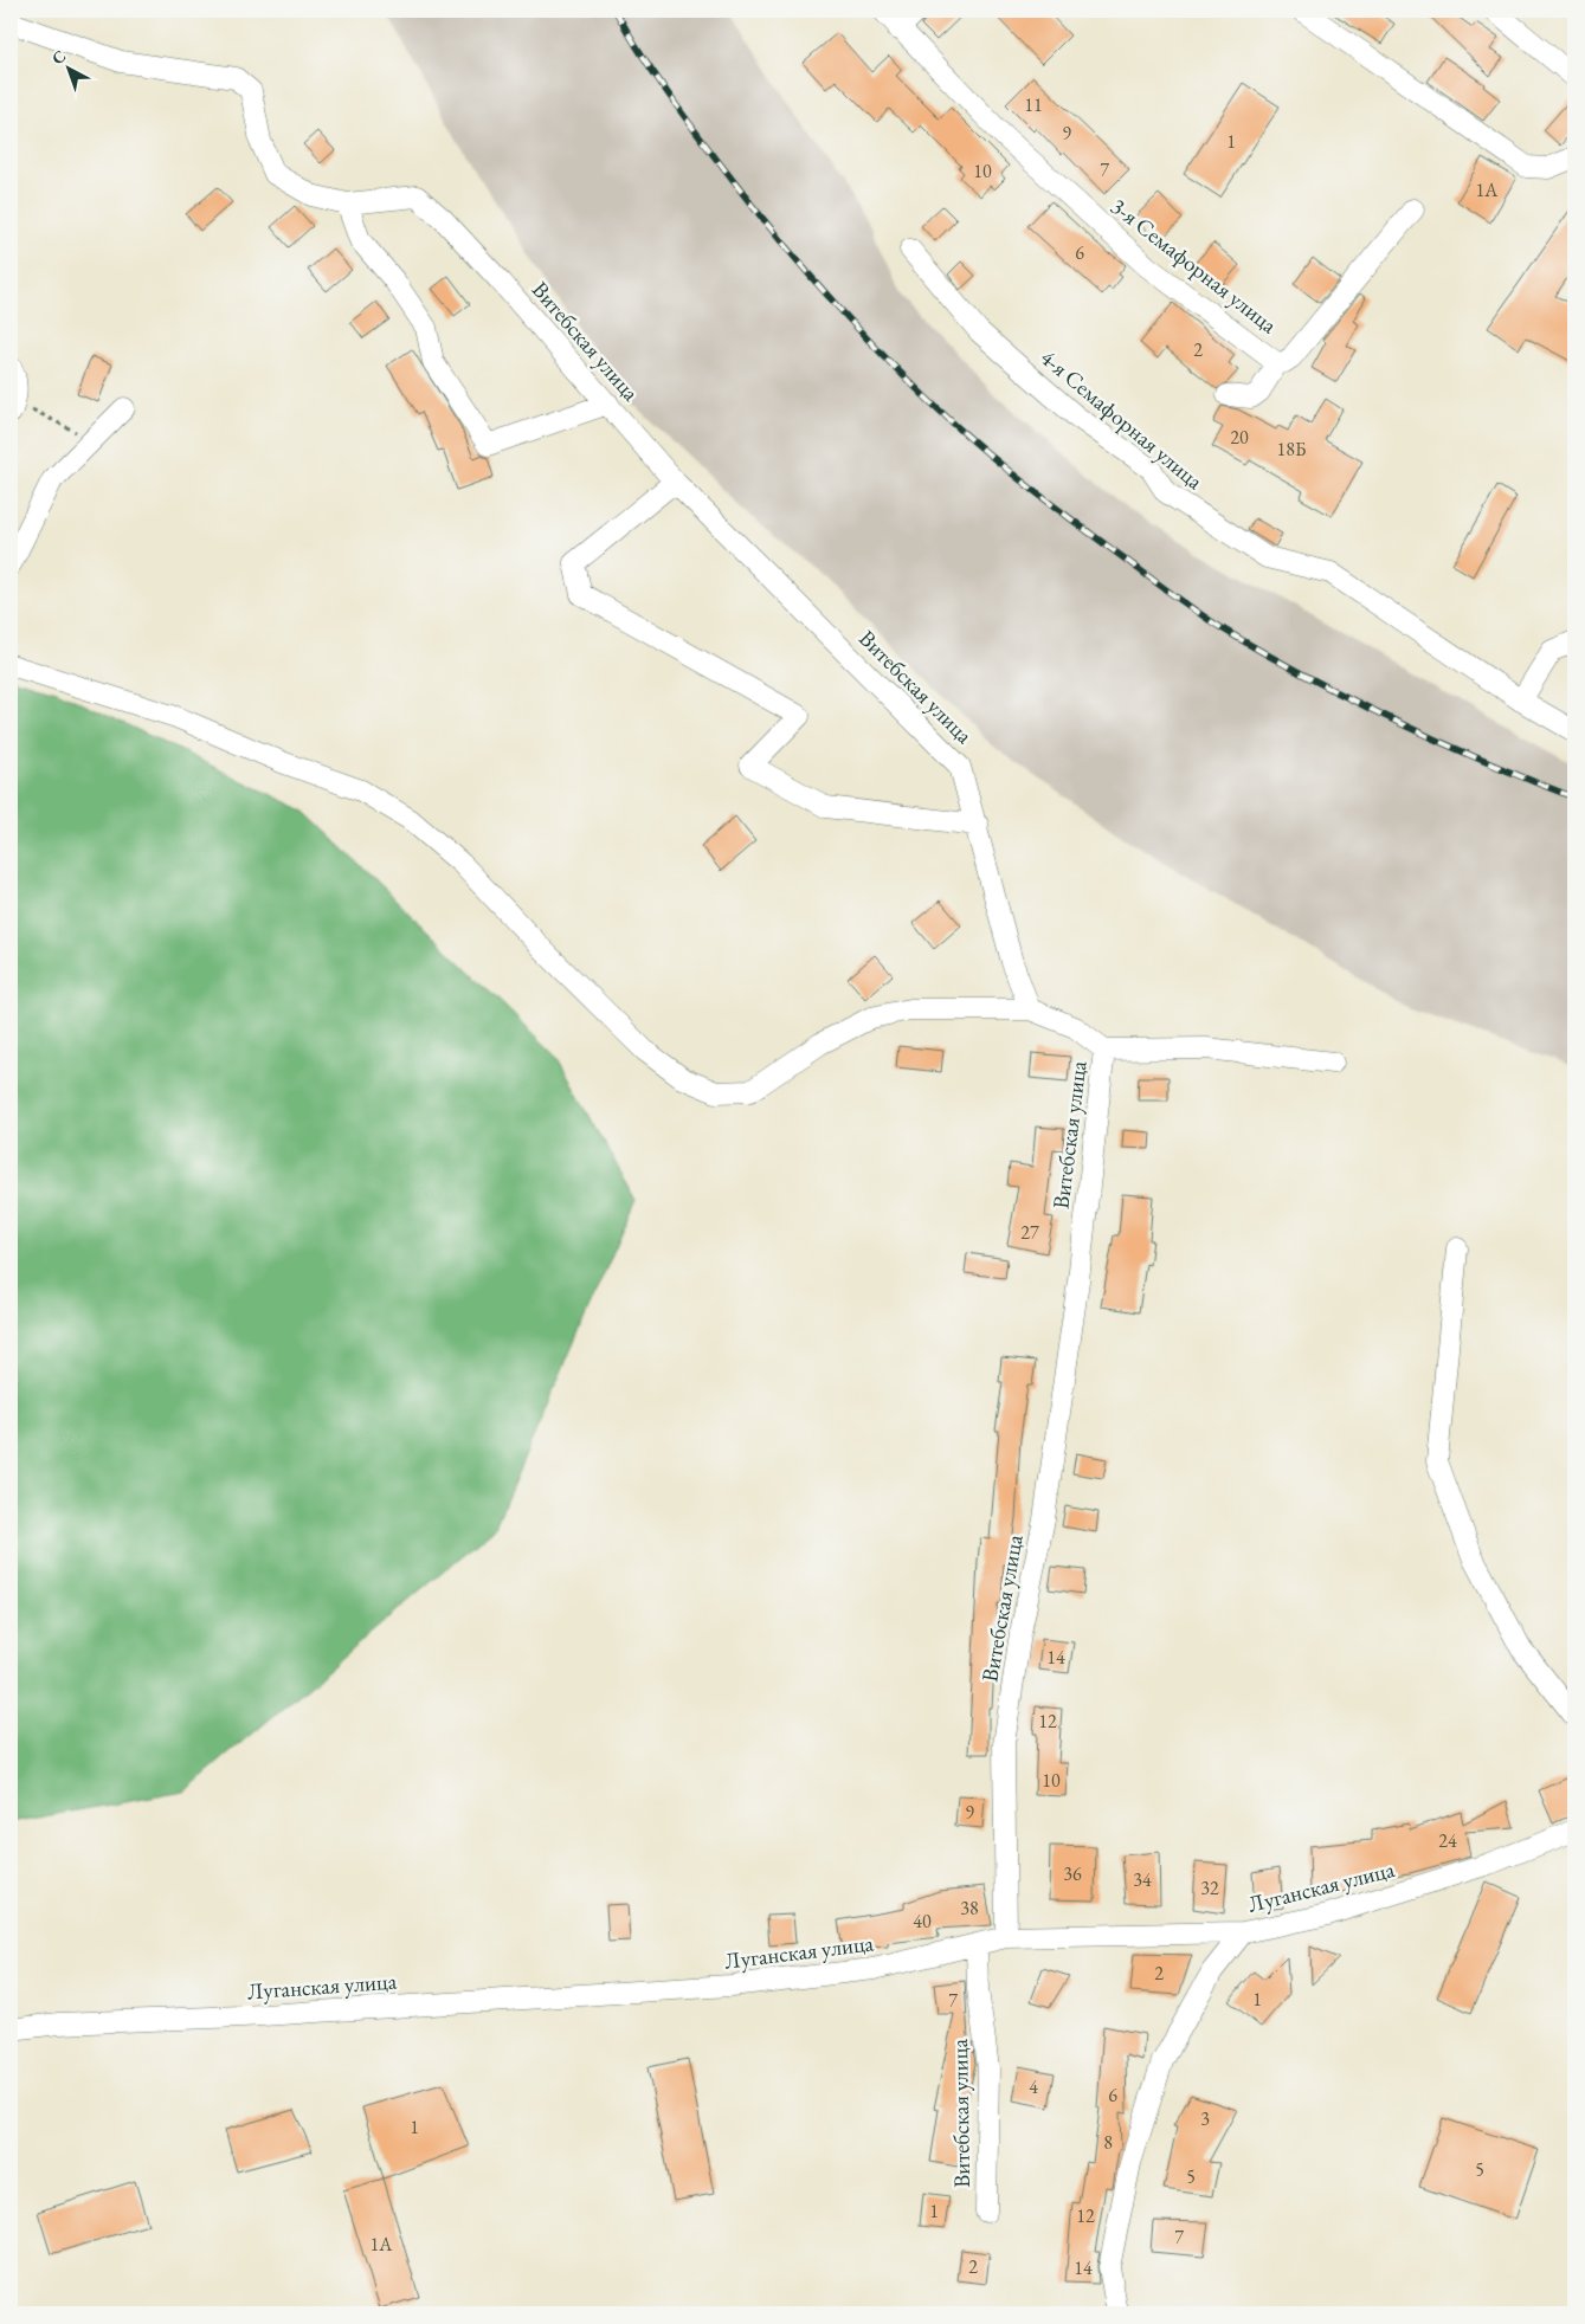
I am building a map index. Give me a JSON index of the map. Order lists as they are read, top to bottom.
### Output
{
  "streets": {
    "street": [
      "3-я Семафорная улица",
      "Витебская улица",
      "4-я Семафорная улица",
      "Луганская улица"
    ]
  },
  "crossings": [
    ["Витебская улица", "Луганская улица"]
  ],
  "house_numbers": [
    "11",
    "9",
    "1",
    "7",
    "10",
    "1А",
    "6",
    "2",
    "20",
    "18Б",
    "27",
    "14",
    "12",
    "10",
    "9",
    "24",
    "36",
    "34",
    "32",
    "38",
    "40",
    "2",
    "1",
    "7",
    "4",
    "6",
    "3",
    "1",
    "8",
    "5",
    "5",
    "1",
    "12",
    "7",
    "1А",
    "2",
    "14"
  ],
  "north": "top left"
}
